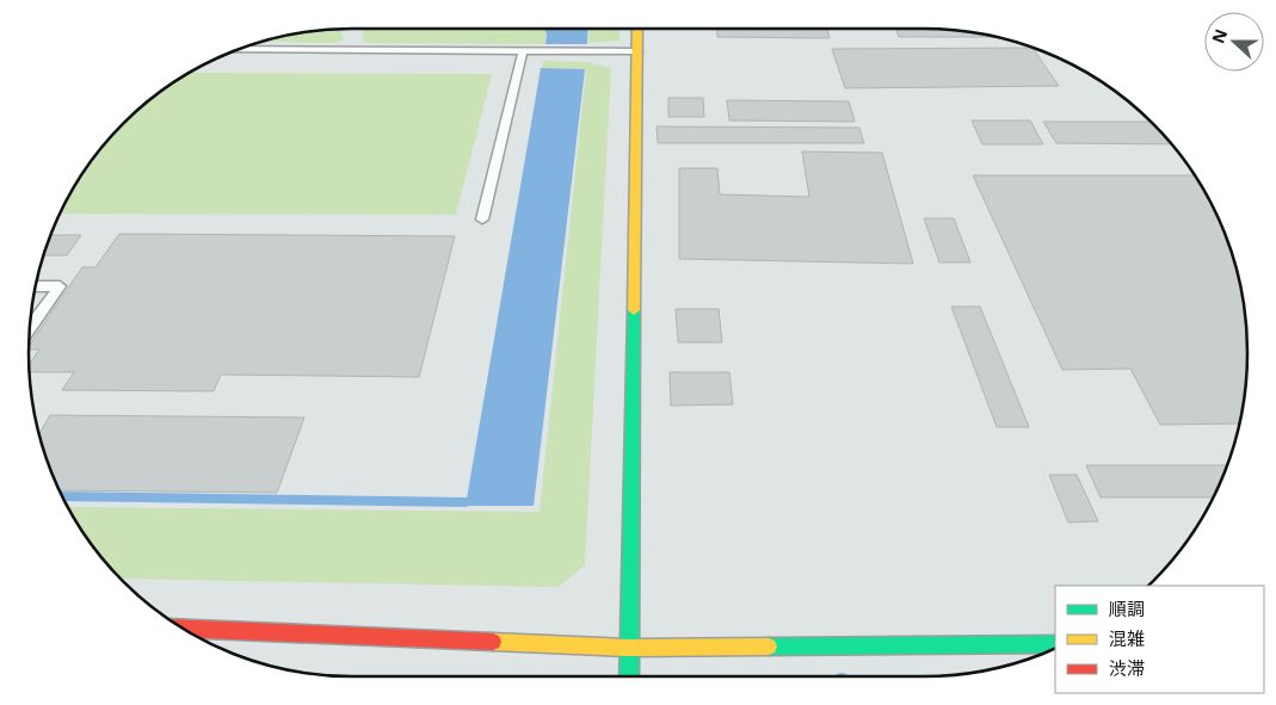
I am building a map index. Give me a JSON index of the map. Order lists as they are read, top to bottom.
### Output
{
  "legend": ["順調", "混雑", "渋滞"],
  "north": "left"
}
